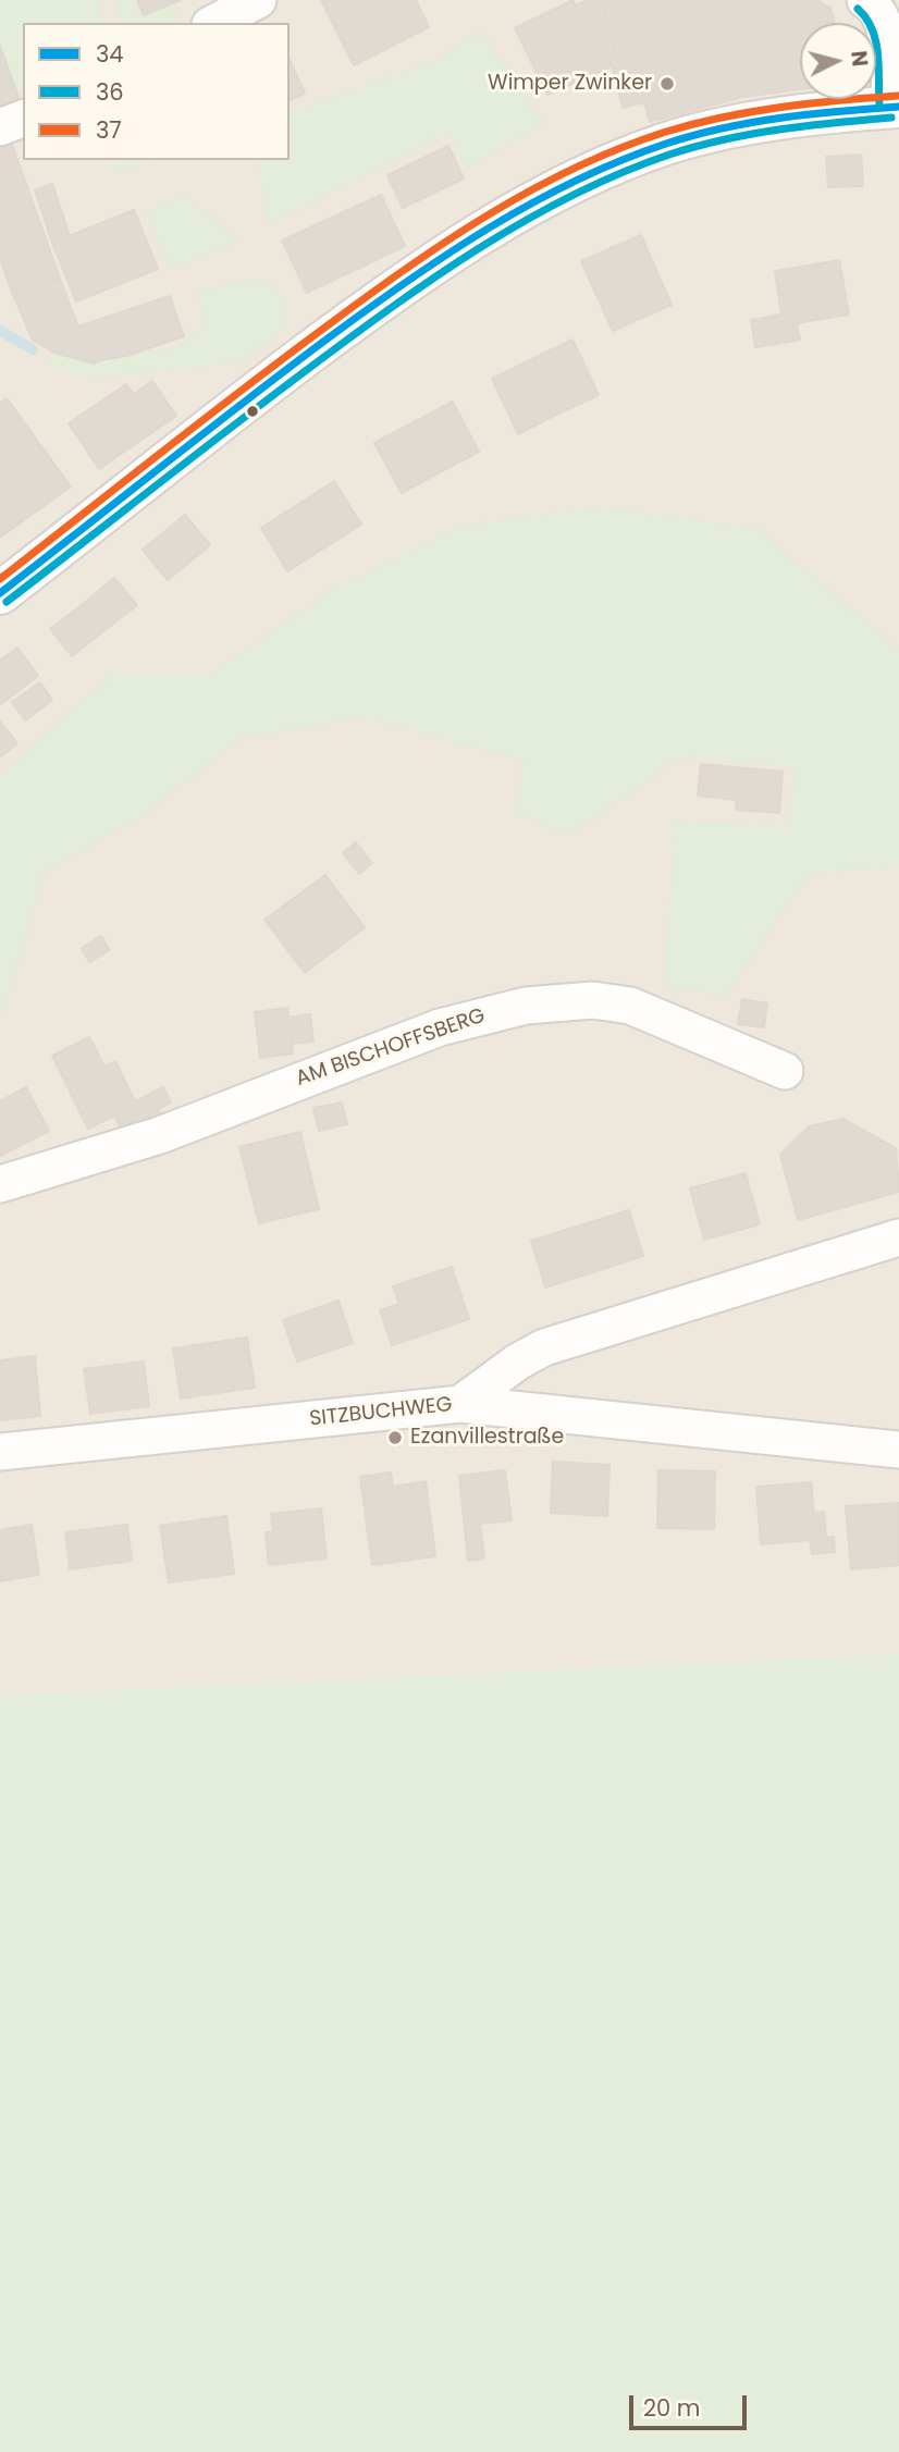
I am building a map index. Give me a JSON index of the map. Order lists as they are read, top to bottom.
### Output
{
  "streets": {
    "street": ["AM BISCHOFFSBERG", "SITZBUCHWEG"]
  },
  "places": ["Wimper Zwinker", "Ezanvillestraße"],
  "lines": ["transit line 36", "transit line 37", "transit line 34"],
  "legend": ["34", "36", "37"],
  "scale_bar": "20 m",
  "north": "right"
}
